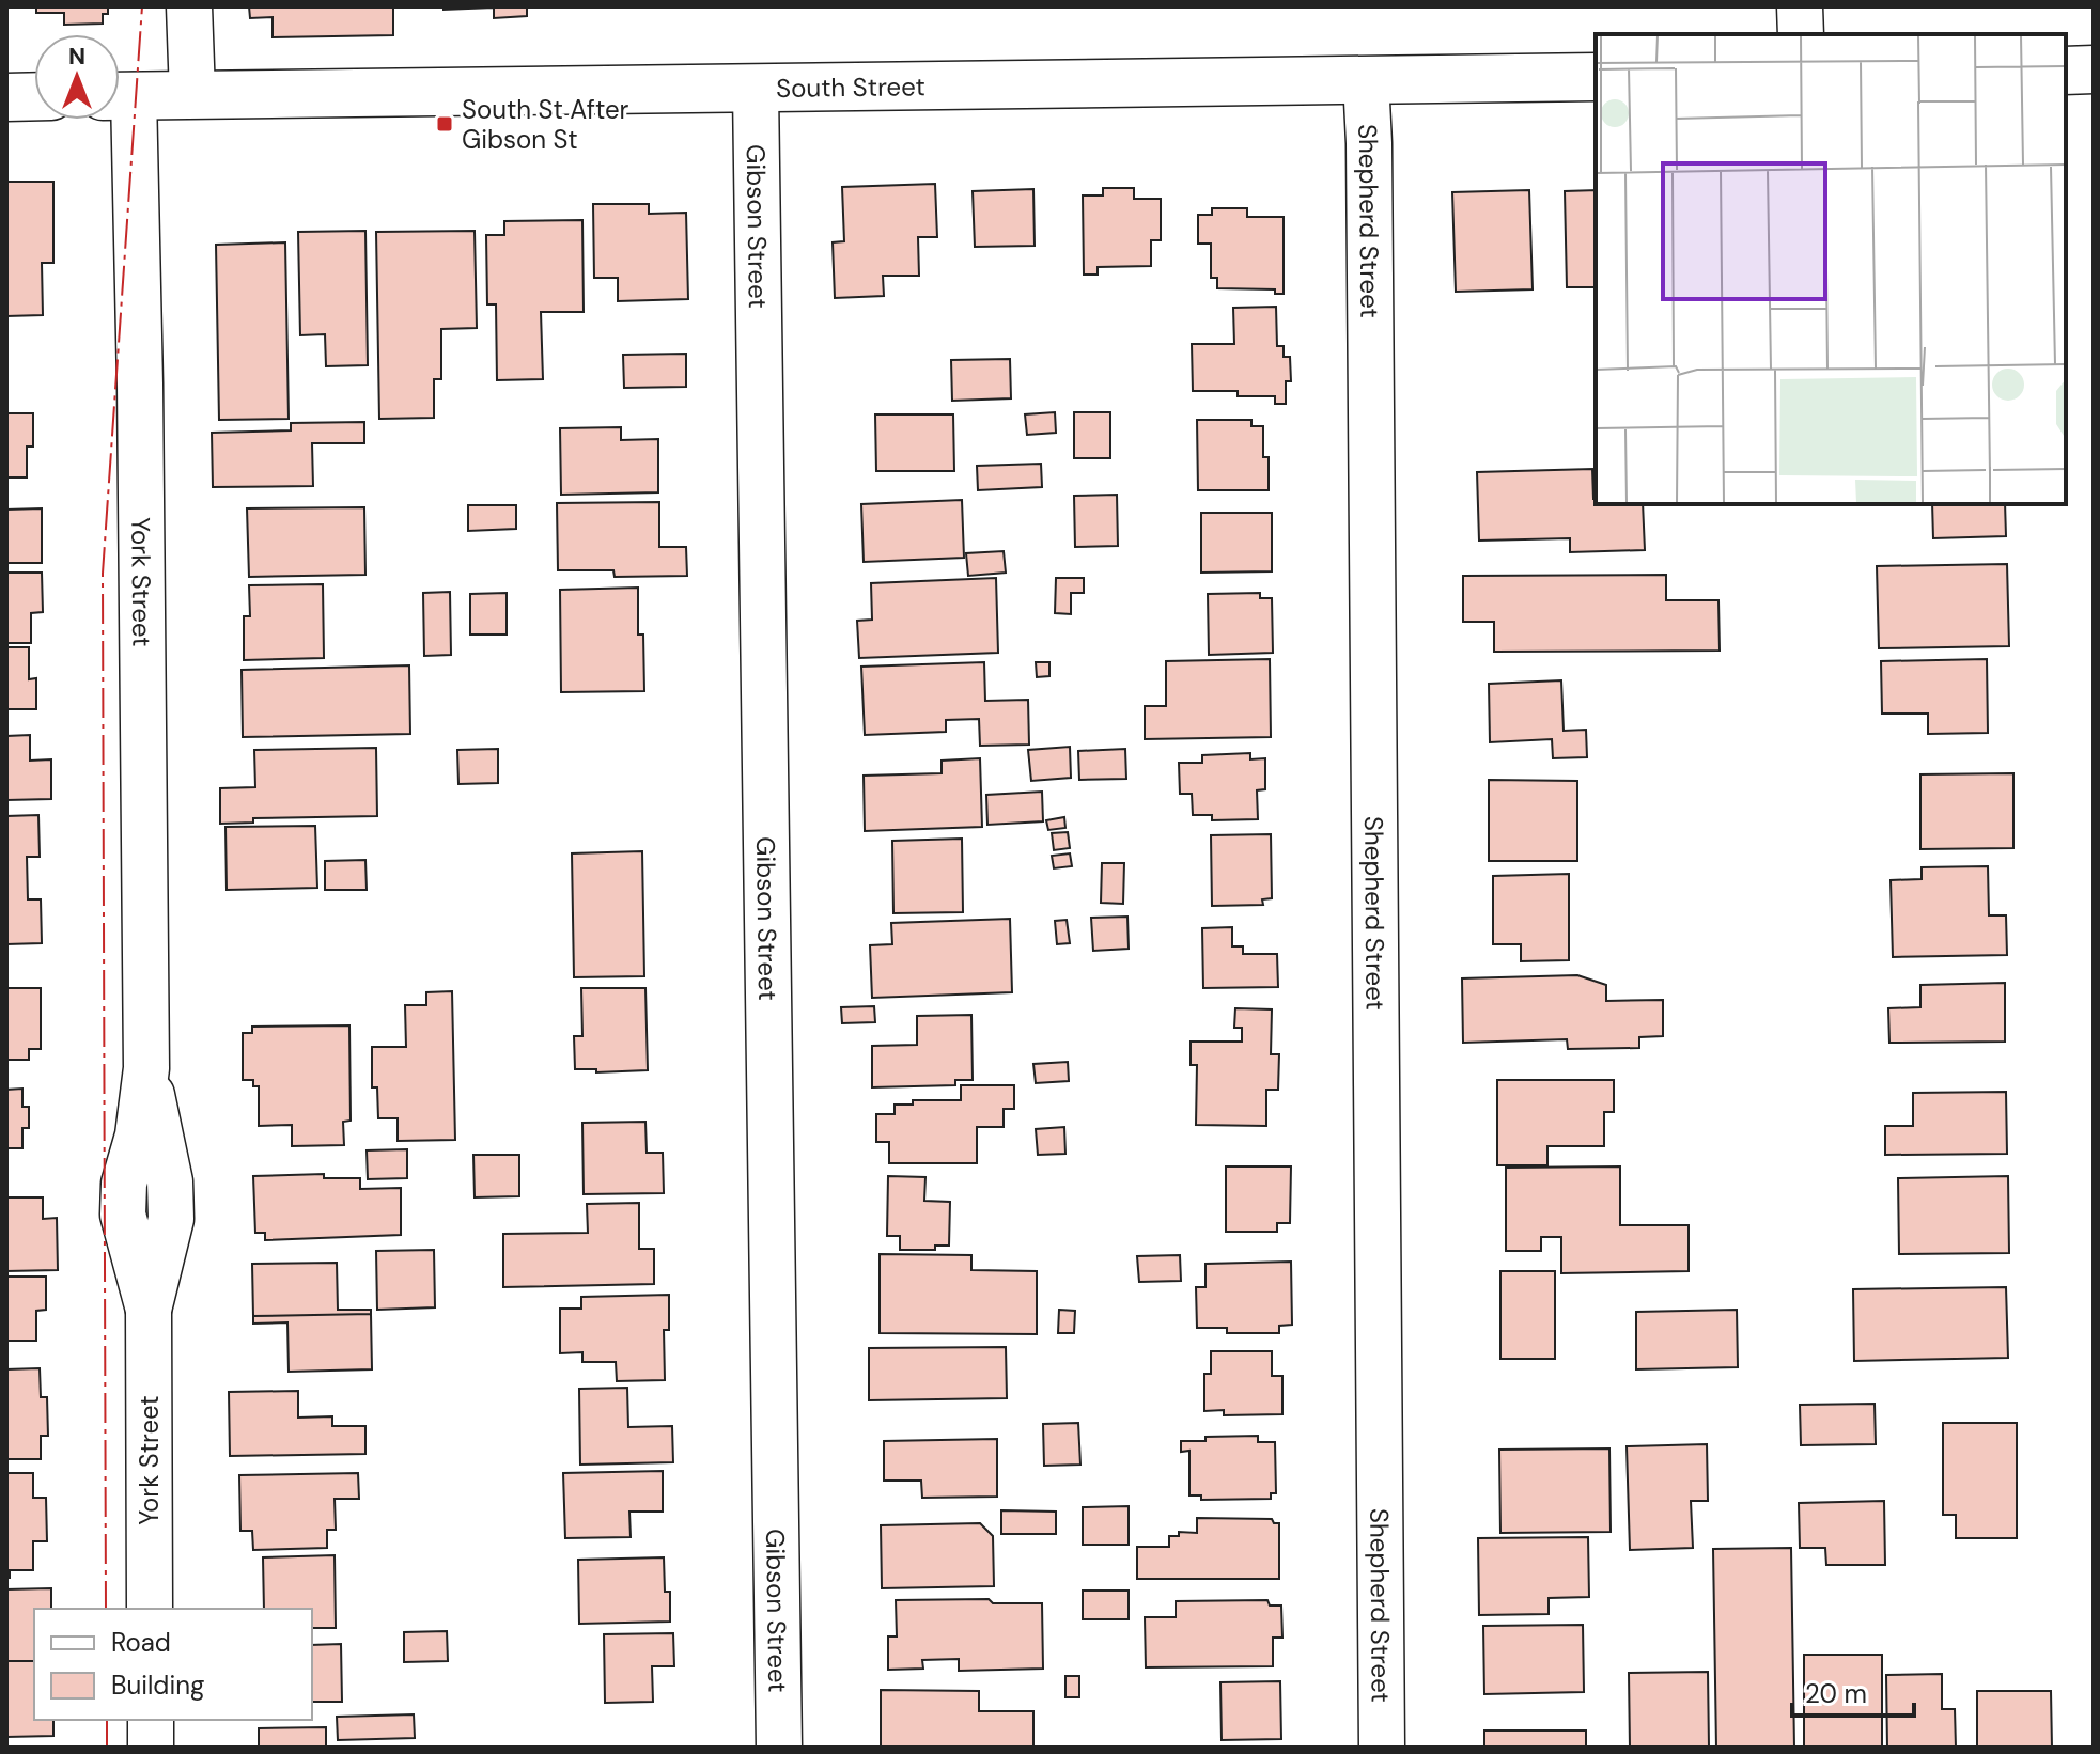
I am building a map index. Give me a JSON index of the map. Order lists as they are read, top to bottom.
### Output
{
  "streets": {
    "main road": ["South Street"],
    "street": ["Shepherd Street", "Gibson Street", "York Street"]
  },
  "crossings": [
    ["South Street", "Shepherd Street"],
    ["South Street", "Gibson Street"]
  ],
  "places": {
    "transit": ["South St After Gibson St"]
  },
  "legend": ["Road", "Building"],
  "scale_bar": "20 m",
  "north": "top"
}
